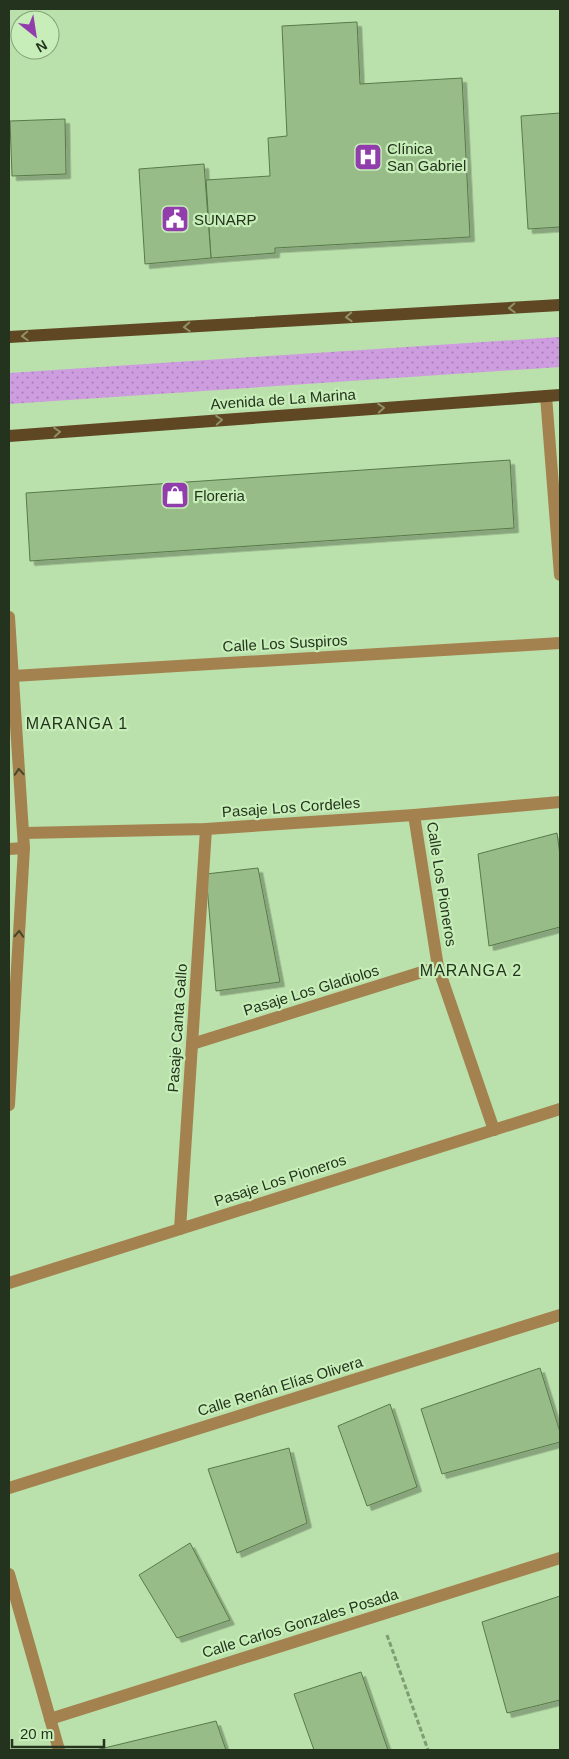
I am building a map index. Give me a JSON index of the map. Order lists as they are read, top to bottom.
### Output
{
  "streets": {
    "main road": ["Avenida de La Marina"],
    "street": [
      "Calle Los Suspiros",
      "Pasaje Los Cordeles",
      "Calle Los Pioneros",
      "Pasaje Los Gladiolos",
      "Pasaje Canta Gallo",
      "Pasaje Los Pioneros",
      "Calle Renán Elías Olivera",
      "Calle Carlos Gonzales Posada"
    ]
  },
  "crossings": [
    ["Pasaje Los Cordeles", "Calle Los Pioneros"],
    ["Pasaje Los Cordeles", "Pasaje Canta Gallo"],
    ["Calle Los Pioneros", "Pasaje Los Gladiolos"],
    ["Calle Los Pioneros", "Pasaje Los Pioneros"],
    ["Pasaje Los Gladiolos", "Pasaje Canta Gallo"],
    ["Pasaje Canta Gallo", "Pasaje Los Pioneros"]
  ],
  "districts": ["MARANGA 1", "MARANGA 2"],
  "places": {
    "hospital": ["Clínica San Gabriel"],
    "public building": ["SUNARP"],
    "shop": ["Floreria"]
  },
  "scale_bar": "20 m",
  "north": "bottom right"
}
